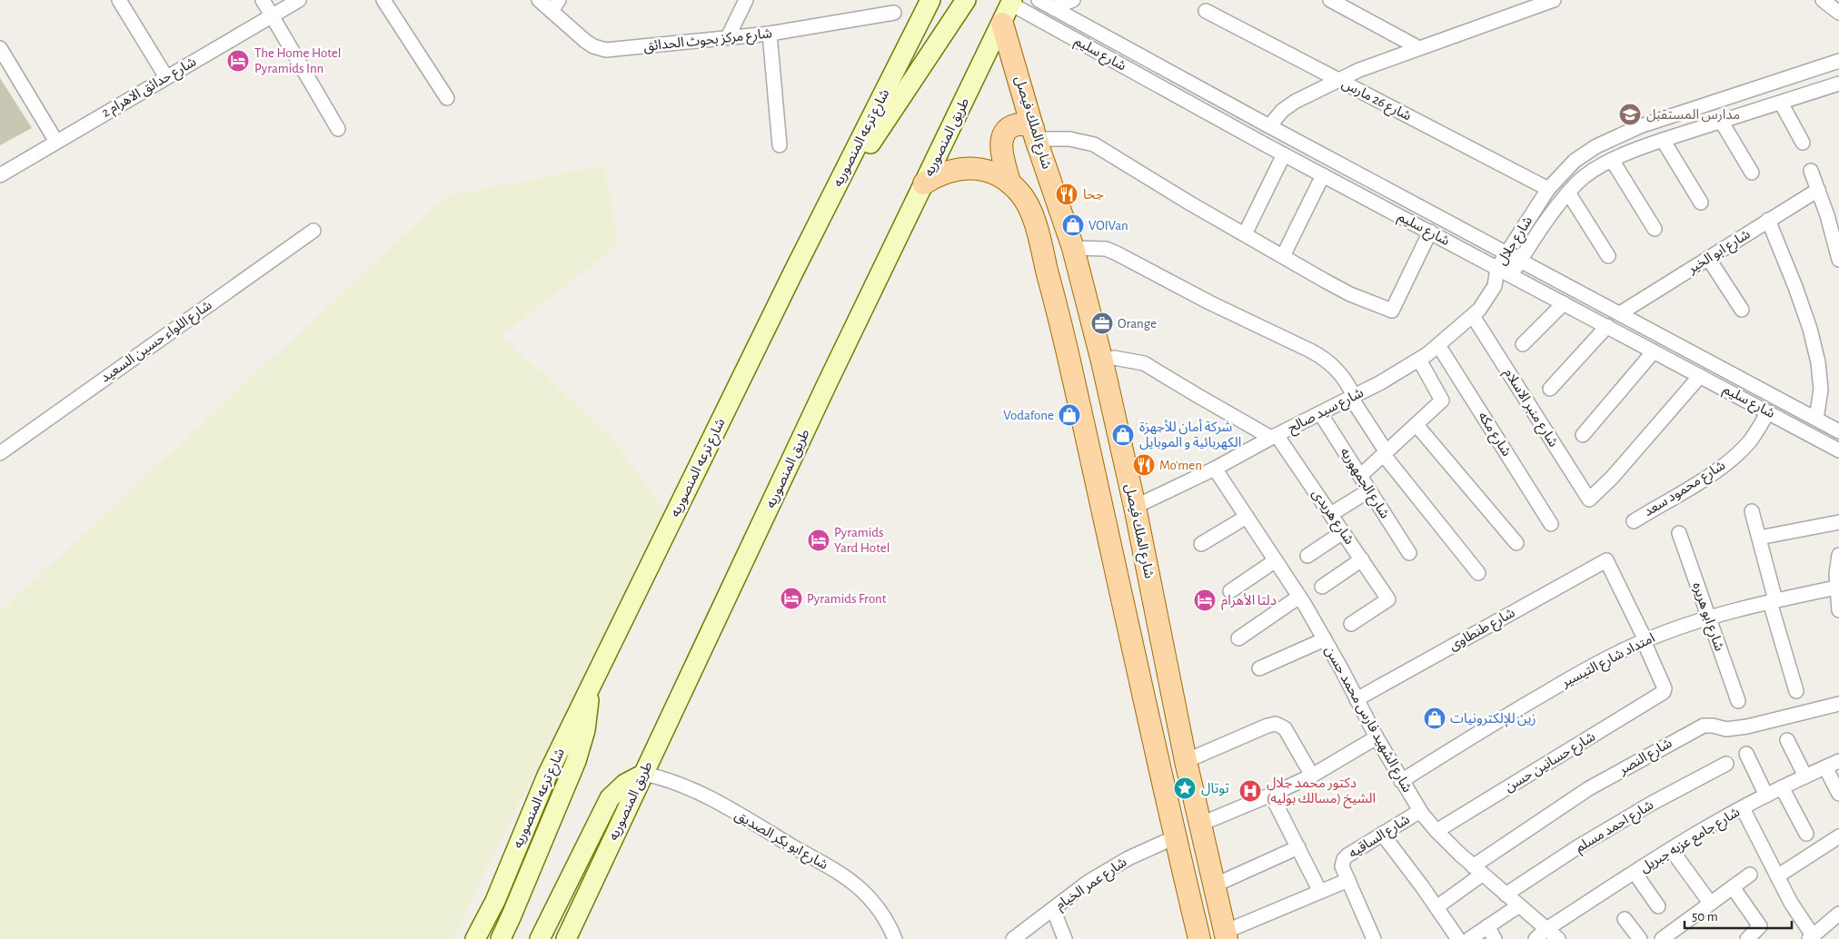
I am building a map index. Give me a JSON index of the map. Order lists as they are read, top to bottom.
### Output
{
  "streets": {
    "main road": ["شارع الملك فيصل", "طريق المنصوريه", "شارع ترعه المنصوريه"],
    "street": [
      "شارع مركز بحوث الحدائق",
      "شارع سليم",
      "شارع حدائق الاهرام 2",
      "شارع 26 مارس",
      "شارع جلال",
      "شارع ابو الخير",
      "شارع اللواء حسين السعيد",
      "شارع منبر الاسلام",
      "شارع سيد صالح",
      "شارع مكه",
      "شارع الجمهوريه",
      "شارع محمود سعد",
      "شارع هريدى",
      "شارع ابو هريره",
      "شارع طنطاوى",
      "امتداد شارع التيسير",
      "شارع الشهيد فارس محمد حسن",
      "شارع النصر",
      "شارع حسانين حسن",
      "شارع احمد مسلم",
      "شارع الساقيه",
      "شارع ابو بكر الصديق",
      "شارع جامع عزبه جبريل",
      "شارع عمر الخيام"
    ]
  },
  "crossings": [
    ["شارع سليم", "طريق المنصوريه"],
    ["شارع سليم", "شارع جلال"],
    ["شارع سليم", "شارع ابو الخير"],
    ["شارع سليم", "شارع منبر الاسلام"],
    ["شارع سليم", "شارع محمود سعد"],
    ["شارع 26 مارس", "شارع جلال"],
    ["شارع الملك فيصل", "طريق المنصوريه"],
    ["شارع الملك فيصل", "شارع سيد صالح"],
    ["طريق المنصوريه", "شارع ابو بكر الصديق"],
    ["شارع جلال", "شارع سيد صالح"],
    ["شارع منبر الاسلام", "شارع سيد صالح"],
    ["شارع سيد صالح", "شارع مكه"],
    ["شارع سيد صالح", "شارع الجمهوريه"],
    ["شارع سيد صالح", "شارع هريدى"],
    ["شارع سيد صالح", "شارع الشهيد فارس محمد حسن"],
    ["شارع ابو هريره", "امتداد شارع التيسير"],
    ["شارع طنطاوى", "امتداد شارع التيسير"],
    ["شارع طنطاوى", "شارع الشهيد فارس محمد حسن"],
    ["شارع طنطاوى", "شارع حسانين حسن"],
    ["امتداد شارع التيسير", "شارع الشهيد فارس محمد حسن"],
    ["امتداد شارع التيسير", "شارع حسانين حسن"],
    ["شارع الشهيد فارس محمد حسن", "شارع النصر"],
    ["شارع الشهيد فارس محمد حسن", "شارع حسانين حسن"],
    ["شارع الشهيد فارس محمد حسن", "شارع احمد مسلم"],
    ["شارع الشهيد فارس محمد حسن", "شارع الساقيه"],
    ["شارع الشهيد فارس محمد حسن", "شارع جامع عزبه جبريل"]
  ],
  "places": {
    "hotel": [
      "The Home Hotel Pyramids Inn",
      "Pyramids Yard Hotel",
      "Pyramids Front",
      "دلتا الأهرام"
    ],
    "school or university": ["مدارس المستقبل"],
    "restaurant": ["جحا", "Mo'men"],
    "shop": [
      "VOIVan",
      "Vodafone",
      "شركة أمان للأجهزة الكهربائية و الموبايل",
      "زين للإلكترونيات"
    ],
    "office": ["Orange"],
    "place": ["توتال"],
    "hospital": ["دكتور محمد جلال الشيخ (مسالك بوليه)"]
  },
  "scale_bar": "50 m"
}
